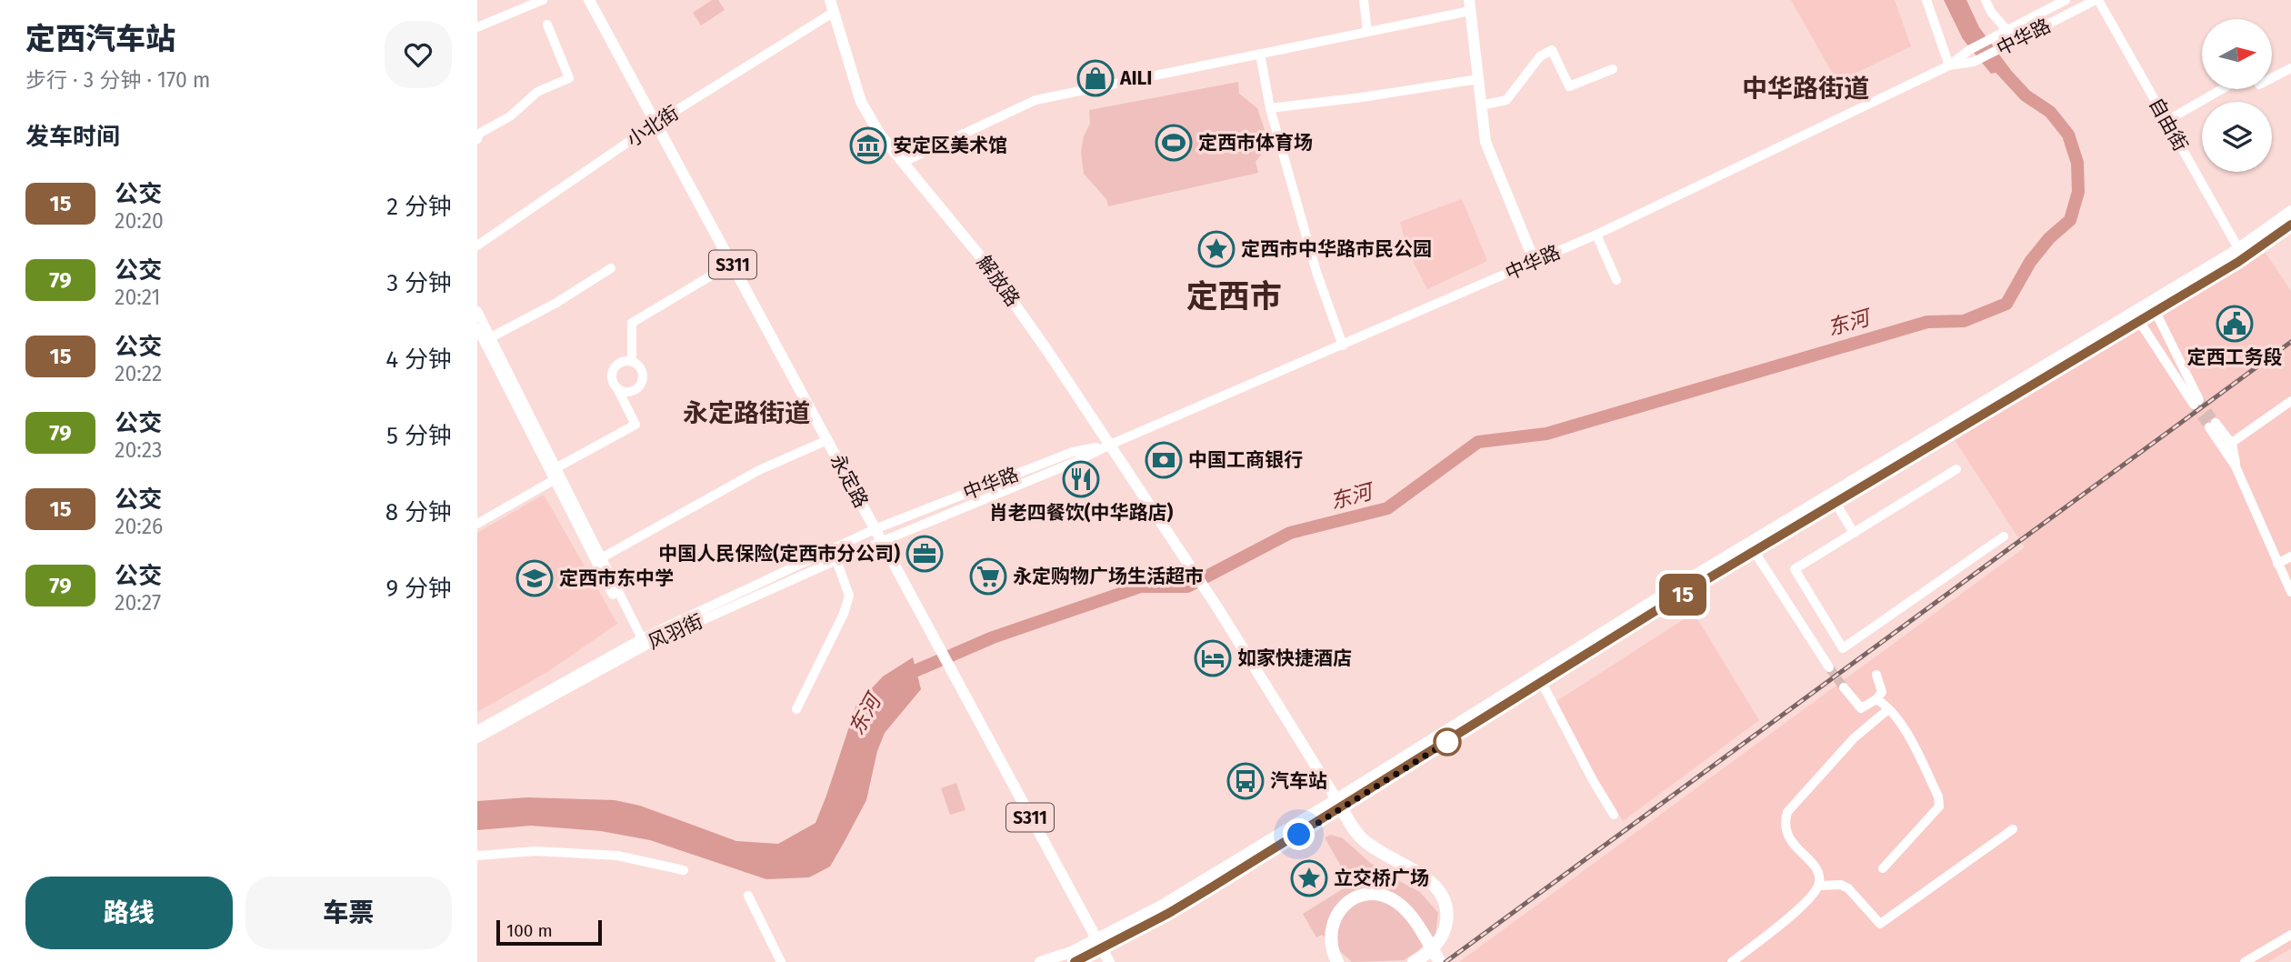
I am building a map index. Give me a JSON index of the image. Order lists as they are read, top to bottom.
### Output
{
  "streets": {
    "main road": ["S311", "解放路", "永定路"],
    "street": [
      "中华路",
      "自由街",
      "小北街",
      "风羽街"
    ]
  },
  "crossings": [
    ["中华路", "自由街"],
    ["中华路", "解放路"],
    ["中华路", "永定路"],
    ["中华路", "风羽街"],
    ["小北街", "解放路"],
    ["小北街", "永定路"],
    ["永定路", "风羽街"]
  ],
  "districts": ["中华路街道", "定西市", "永定路街道"],
  "water": ["东河"],
  "places": {
    "shop": ["AILI"],
    "sports": ["定西市体育场"],
    "museum": ["安定区美术馆"],
    "place": ["定西市中华路市民公园", "立交桥广场"],
    "public building": ["定西工务段"],
    "bank": ["中国工商银行"],
    "restaurant": ["肖老四餐饮(中华路店)"],
    "office": ["中国人民保险(定西市分公司)"],
    "supermarket": ["永定购物广场生活超市"],
    "school or university": ["定西市东中学"],
    "hotel": ["如家快捷酒店"],
    "bus stop": ["汽车站"]
  },
  "lines": ["bus line 15"],
  "scale_bar": "100 m",
  "north": "right",
  "page": {
    "heading": [
      ["定西汽车站", "步行 · 3 分钟 · 170 m"],
      "发车时间"
    ],
    "on_map": "15",
    "list": [
      {
        "mark": "15",
        "name": "公交",
        "note": "20:20",
        "value": "2 分钟"
      },
      {
        "mark": "79",
        "name": "公交",
        "note": "20:21",
        "value": "3 分钟"
      },
      {
        "mark": "15",
        "name": "公交",
        "note": "20:22",
        "value": "4 分钟"
      },
      {
        "mark": "79",
        "name": "公交",
        "note": "20:23",
        "value": "5 分钟"
      },
      {
        "mark": "15",
        "name": "公交",
        "note": "20:26",
        "value": "8 分钟"
      },
      {
        "mark": "79",
        "name": "公交",
        "note": "20:27",
        "value": "9 分钟"
      }
    ],
    "buttons": ["路线", "车票"],
    "scale": "100 m"
  }
}
